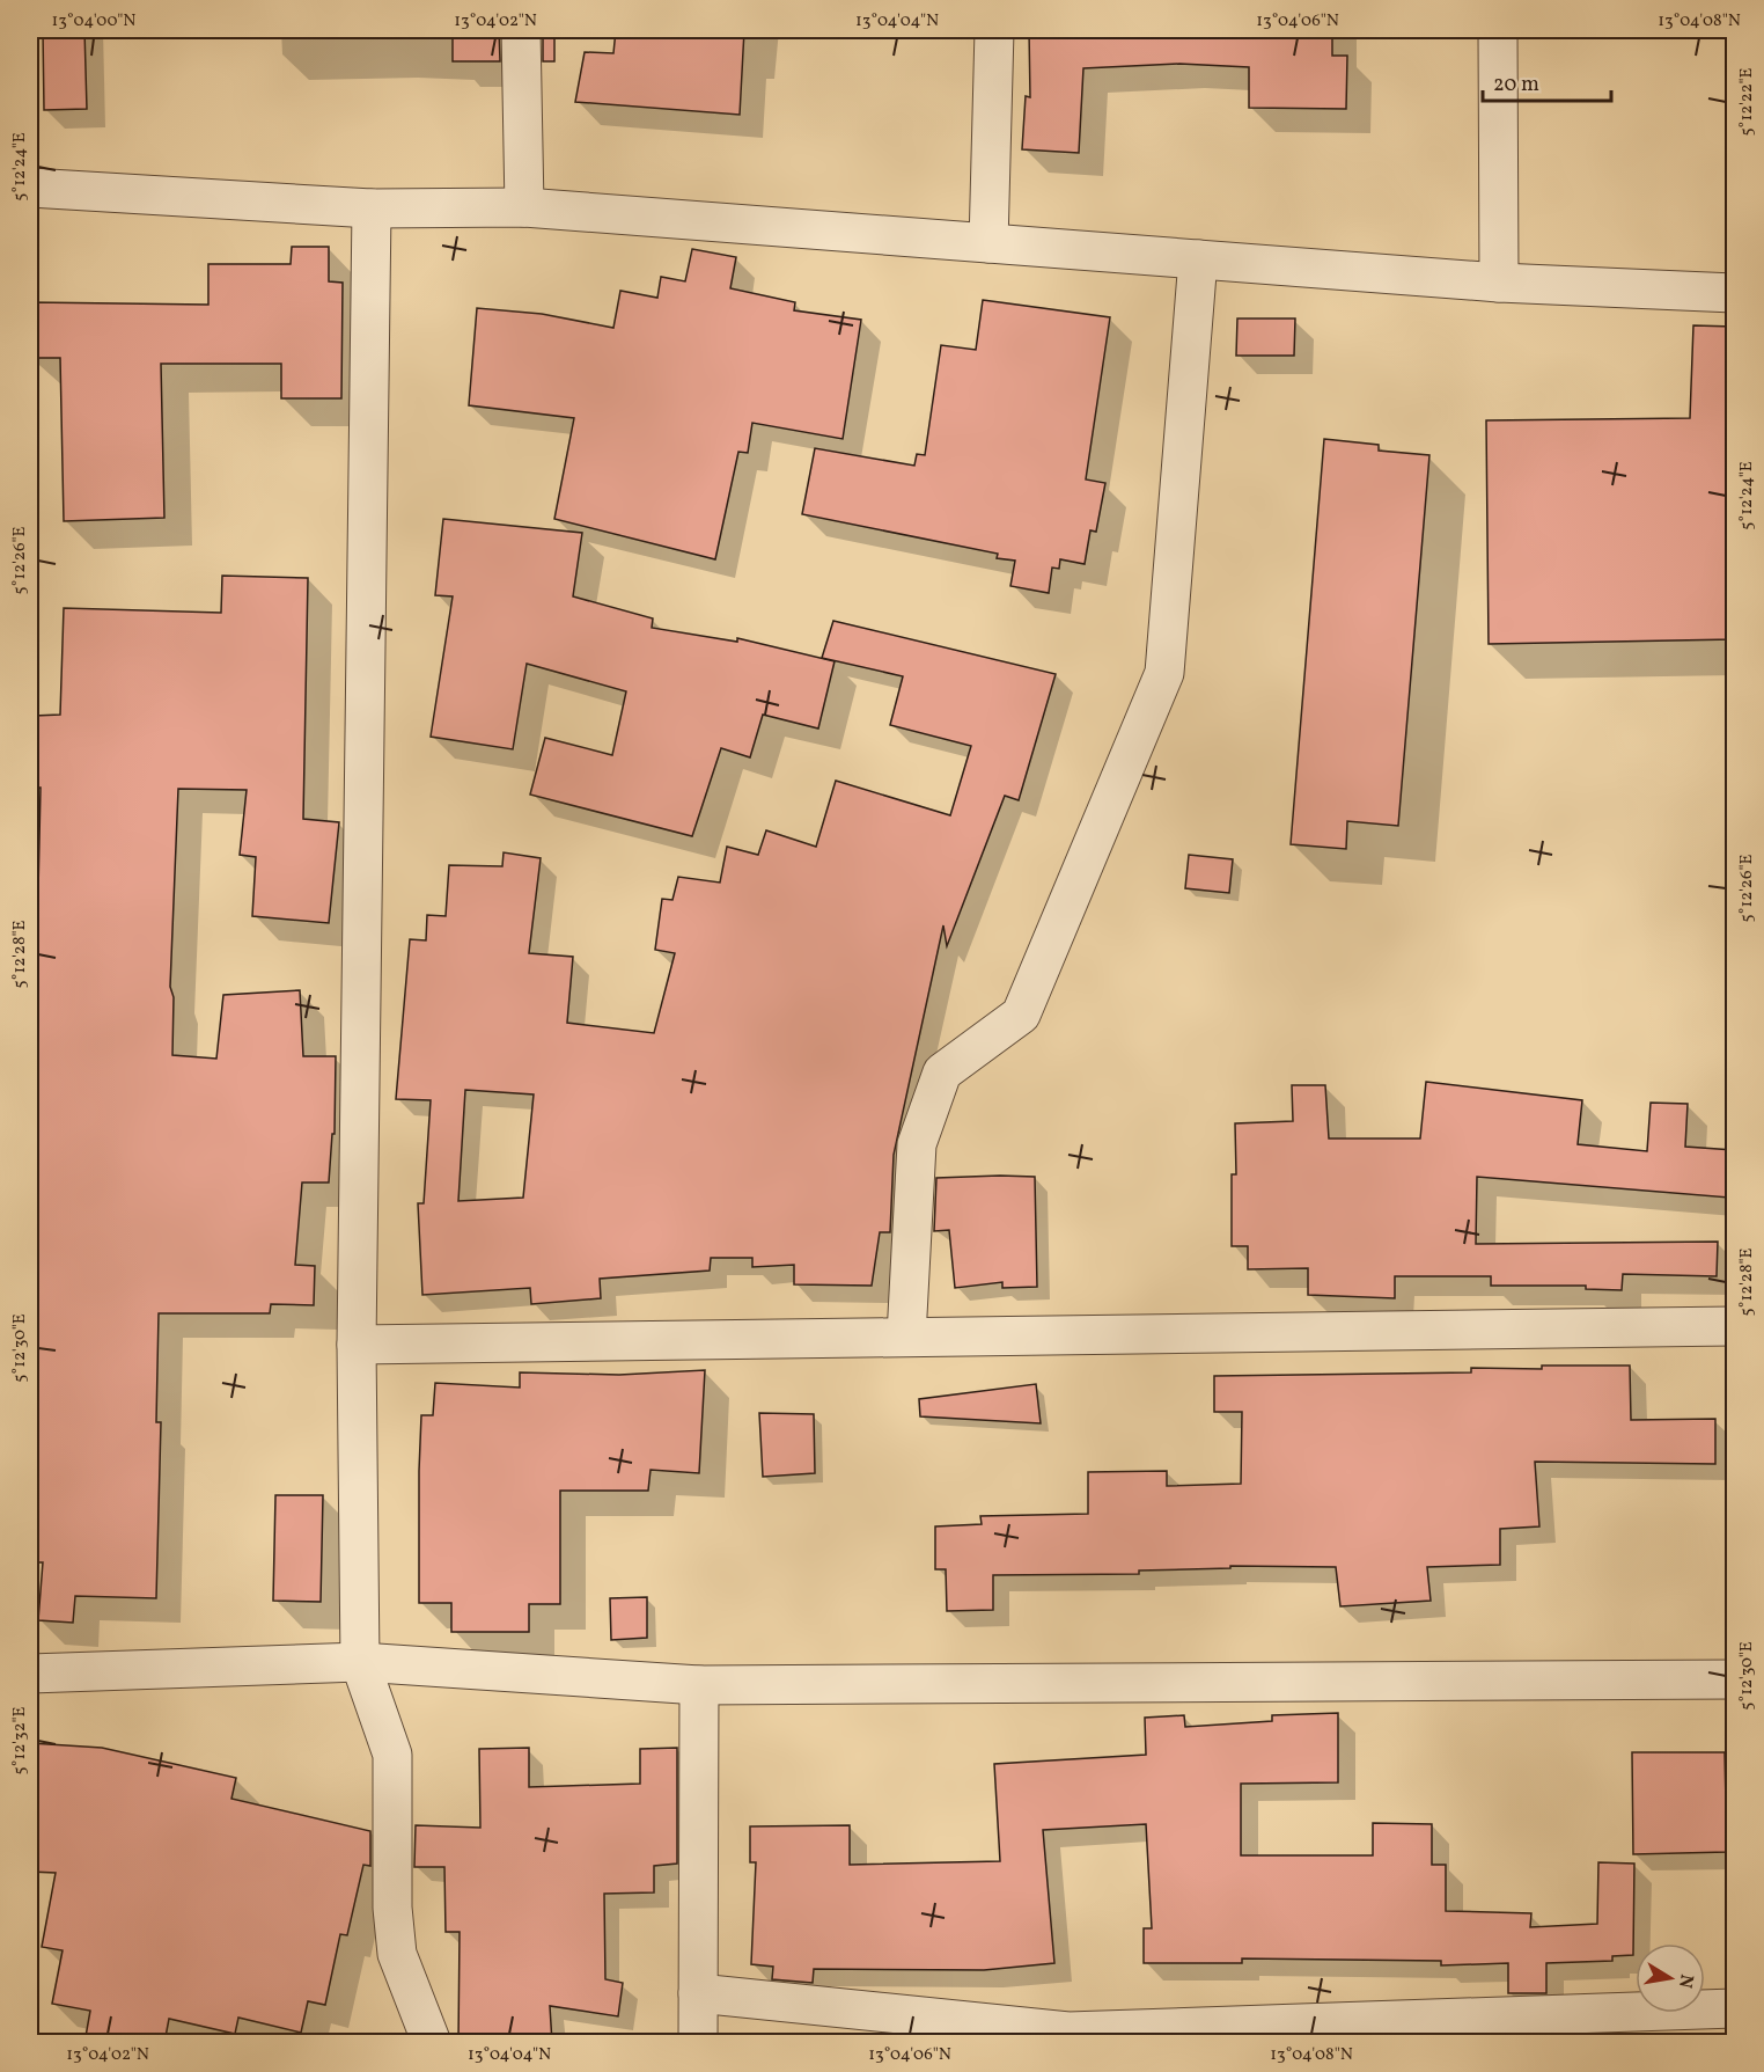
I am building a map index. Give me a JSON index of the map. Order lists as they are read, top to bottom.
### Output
{
  "scale_bar": "20 m",
  "north": "right",
  "coordinates": [
    "13°04'00\"N",
    "13°04'02\"N",
    "13°04'04\"N",
    "13°04'06\"N",
    "13°04'08\"N",
    "5°12'22\"E",
    "5°12'24\"E",
    "5°12'26\"E",
    "5°12'28\"E",
    "5°12'30\"E",
    "5°12'32\"E"
  ]
}
